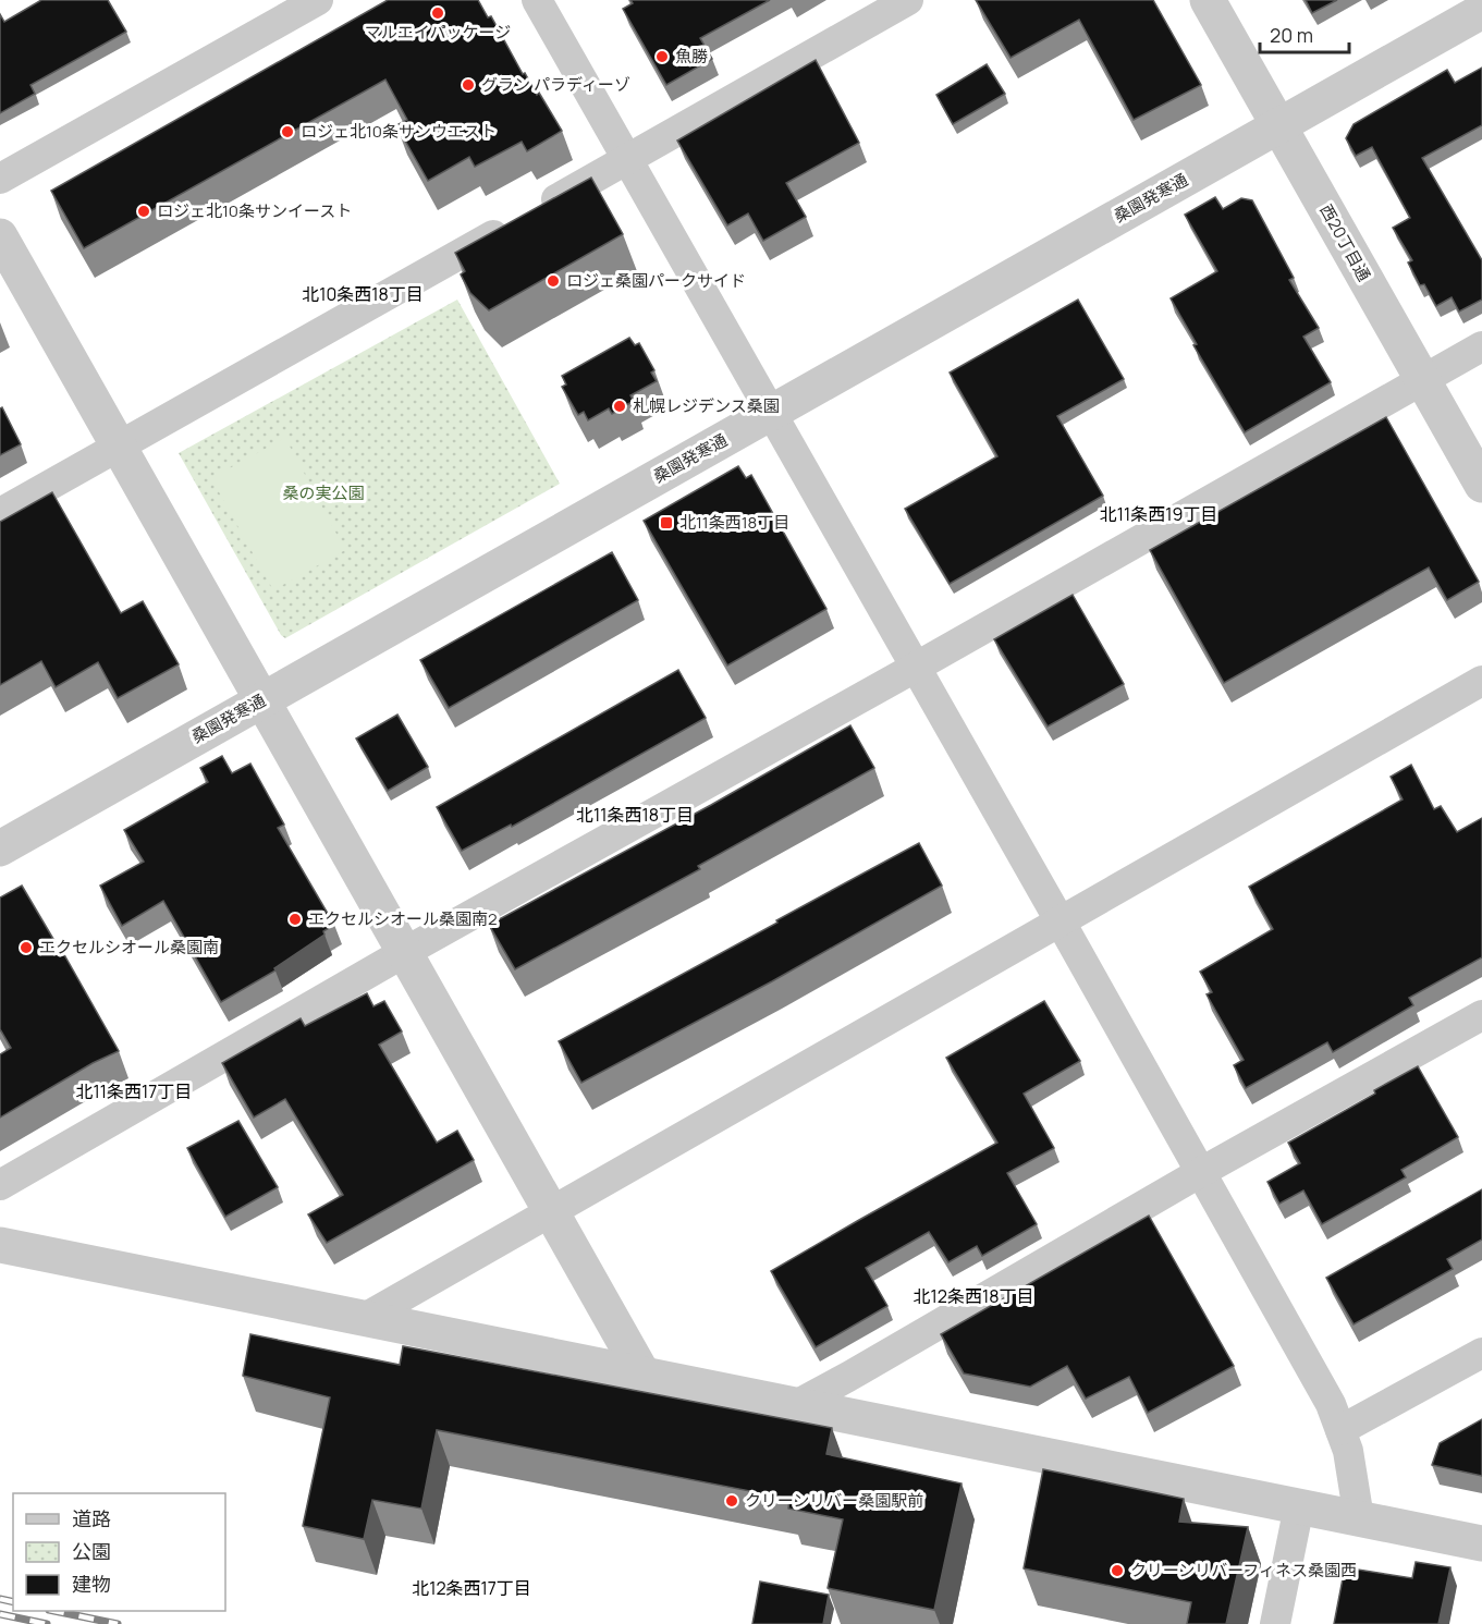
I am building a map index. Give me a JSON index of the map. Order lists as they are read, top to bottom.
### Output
{
  "streets": {
    "street": ["桑園発寒通", "西20丁目通"]
  },
  "crossings": [
    ["桑園発寒通", "西20丁目通"]
  ],
  "districts": [
    "北10条西18丁目",
    "北11条西19丁目",
    "北11条西18丁目",
    "北11条西17丁目",
    "北12条西18丁目",
    "北12条西17丁目"
  ],
  "parks": ["桑の実公園"],
  "places": {
    "other": [
      "マルエイパッケージ",
      "魚勝",
      "グラン パラディーゾ",
      "ロジェ北10条サンウエスト",
      "ロジェ北10条サンイースト",
      "ロジェ桑園パークサイド",
      "札幌レジデンス桑園",
      "エクセルシオール桑園南2",
      "エクセルシオール桑園南",
      "クリーンリバー桑園駅前",
      "クリーンリバーフィネス桑園西"
    ],
    "transit": ["北11条西18丁目"]
  },
  "legend": ["道路", "公園", "建物"],
  "scale_bar": "20 m"
}
